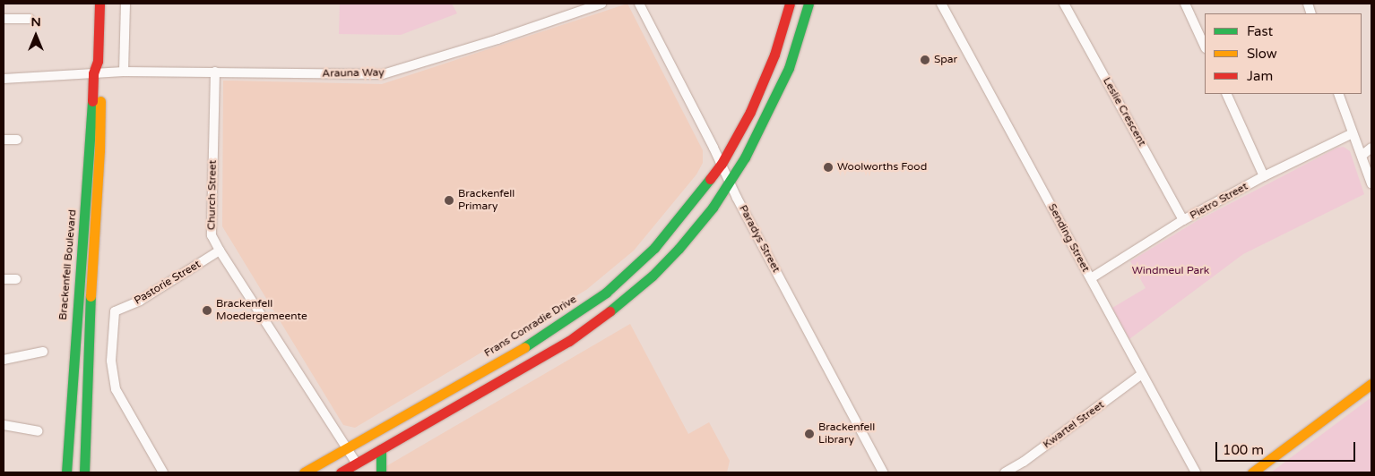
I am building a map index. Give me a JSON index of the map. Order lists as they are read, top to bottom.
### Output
{
  "streets": {
    "street": [
      "Arauna Way",
      "Leslie Crescent",
      "Church Street",
      "Pietro Street",
      "Sending Street",
      "Paradys Street",
      "Brackenfell Boulevard",
      "Pastorie Street",
      "Frans Conradie Drive",
      "Kwartel Street"
    ]
  },
  "crossings": [
    ["Arauna Way", "Church Street"],
    ["Arauna Way", "Brackenfell Boulevard"],
    ["Leslie Crescent", "Pietro Street"],
    ["Church Street", "Pastorie Street"],
    ["Church Street", "Frans Conradie Drive"],
    ["Pietro Street", "Sending Street"],
    ["Sending Street", "Kwartel Street"],
    ["Paradys Street", "Frans Conradie Drive"]
  ],
  "parks": ["Windmeul Park"],
  "places": [
    "Spar",
    "Woolworths Food",
    "Brackenfell Primary",
    "Brackenfell Moedergemeente",
    "Brackenfell Library"
  ],
  "legend": ["Fast", "Slow", "Jam"],
  "scale_bar": "100 m",
  "north": "top"
}
